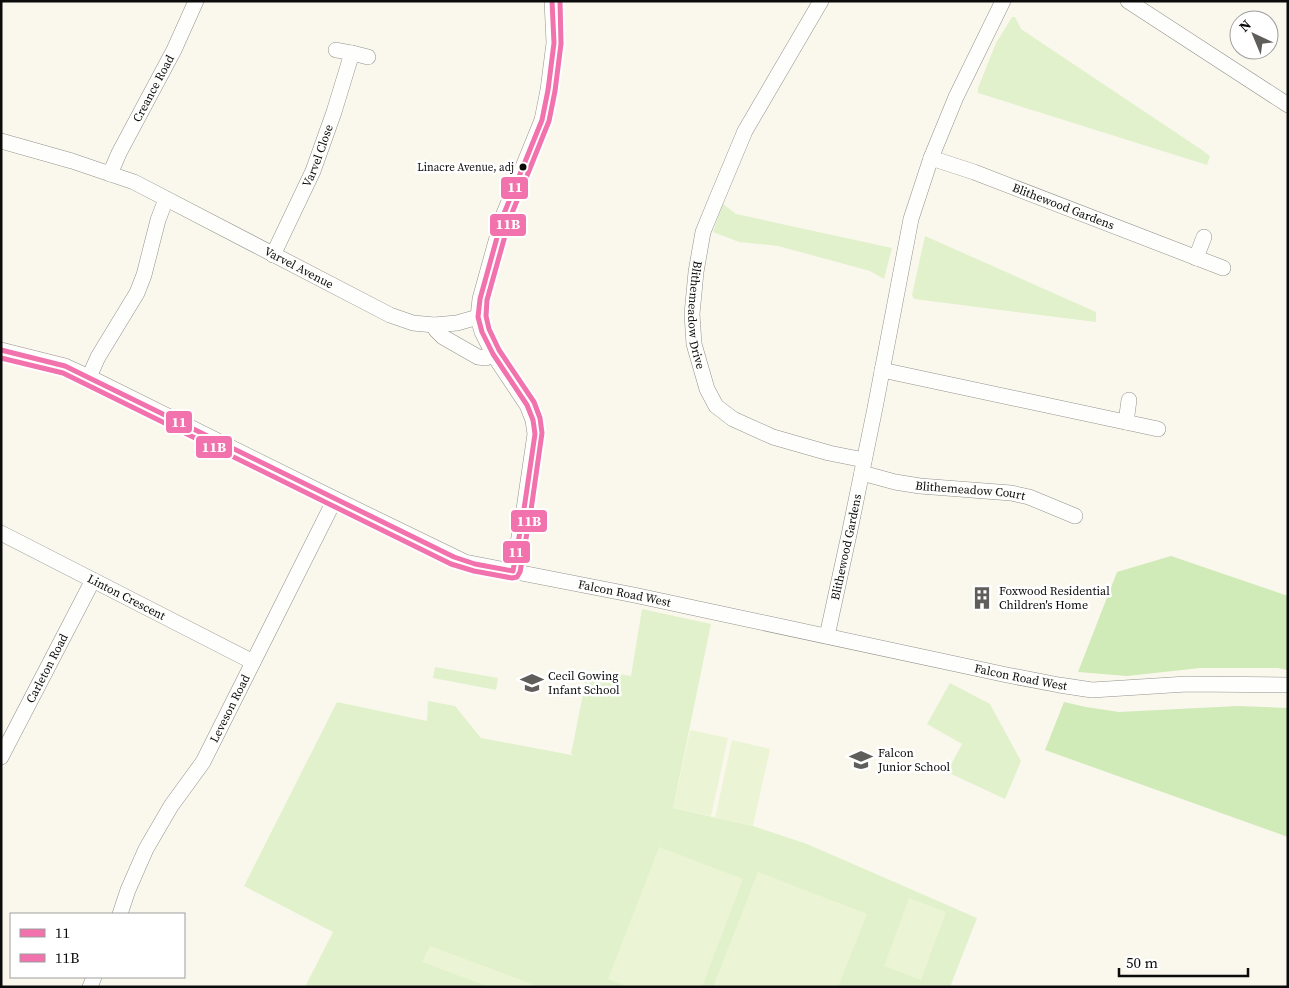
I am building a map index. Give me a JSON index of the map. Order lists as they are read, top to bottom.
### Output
{
  "streets": {
    "street": [
      "Creance Road",
      "Varvel Close",
      "Blithewood Gardens",
      "Varvel Avenue",
      "Blithemeadow Drive",
      "Blithemeadow Court",
      "Falcon Road West",
      "Linton Crescent",
      "Carleton Road",
      "Leveson Road"
    ]
  },
  "crossings": [
    ["Creance Road", "Varvel Avenue"],
    ["Varvel Close", "Varvel Avenue"],
    ["Blithewood Gardens", "Blithemeadow Drive"],
    ["Blithewood Gardens", "Blithemeadow Court"],
    ["Blithewood Gardens", "Falcon Road West"],
    ["Blithemeadow Drive", "Blithemeadow Court"],
    ["Falcon Road West", "Leveson Road"],
    ["Linton Crescent", "Carleton Road"],
    ["Linton Crescent", "Leveson Road"]
  ],
  "places": {
    "other": ["Linacre Avenue, adj"],
    "building": ["Foxwood Residential Children's Home"],
    "school or university": ["Cecil Gowing Infant School", "Falcon Junior School"]
  },
  "lines": ["transit line 11", "transit line 11B"],
  "legend": ["11", "11B"],
  "scale_bar": "50 m",
  "north": "top left"
}
